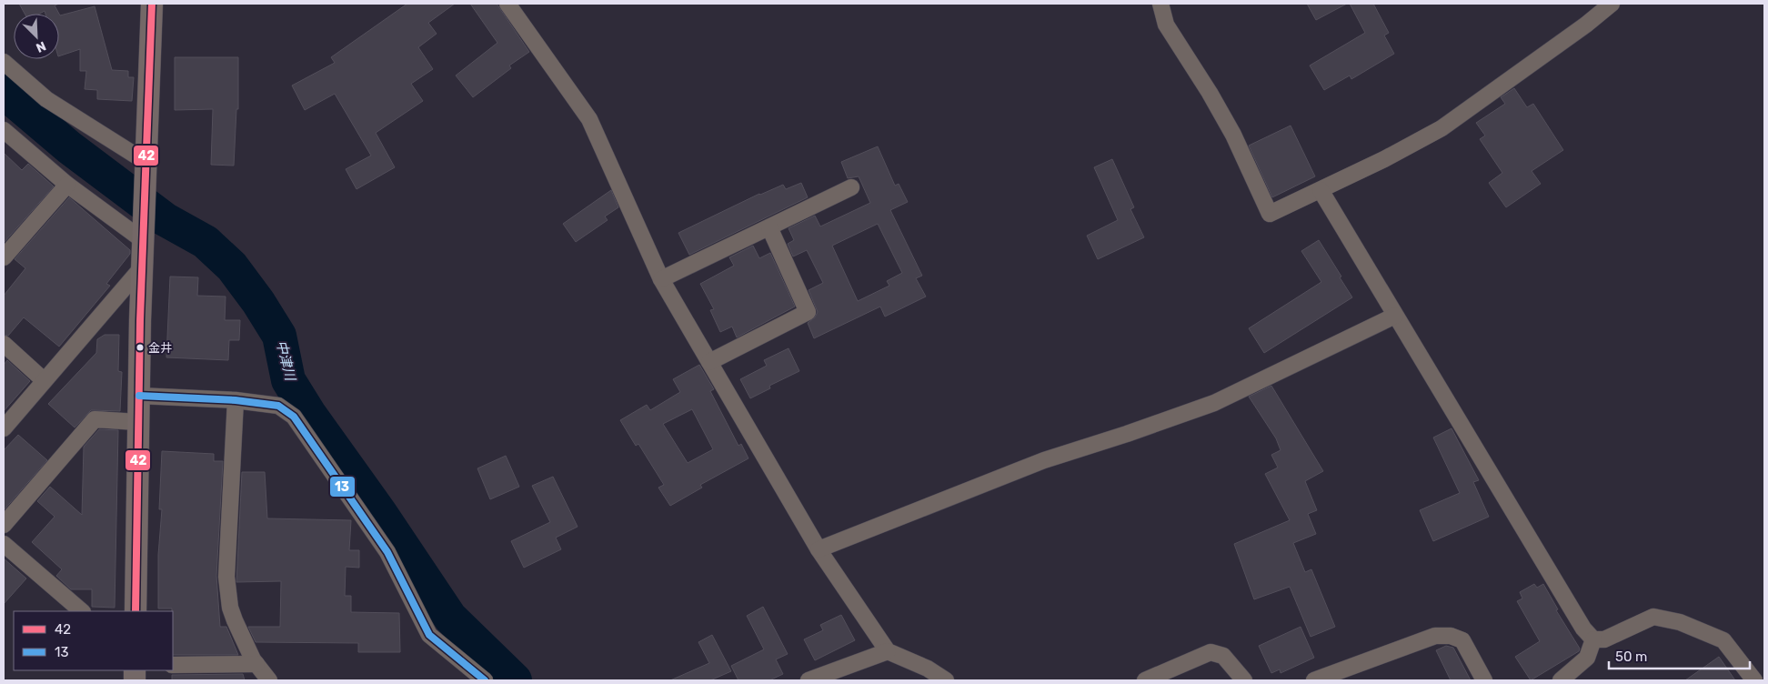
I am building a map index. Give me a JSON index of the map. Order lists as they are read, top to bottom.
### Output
{
  "water": ["中津川"],
  "places": ["金井"],
  "lines": ["transit line 42", "transit line 13"],
  "legend": ["42", "13"],
  "scale_bar": "50 m",
  "north": "bottom right"
}
